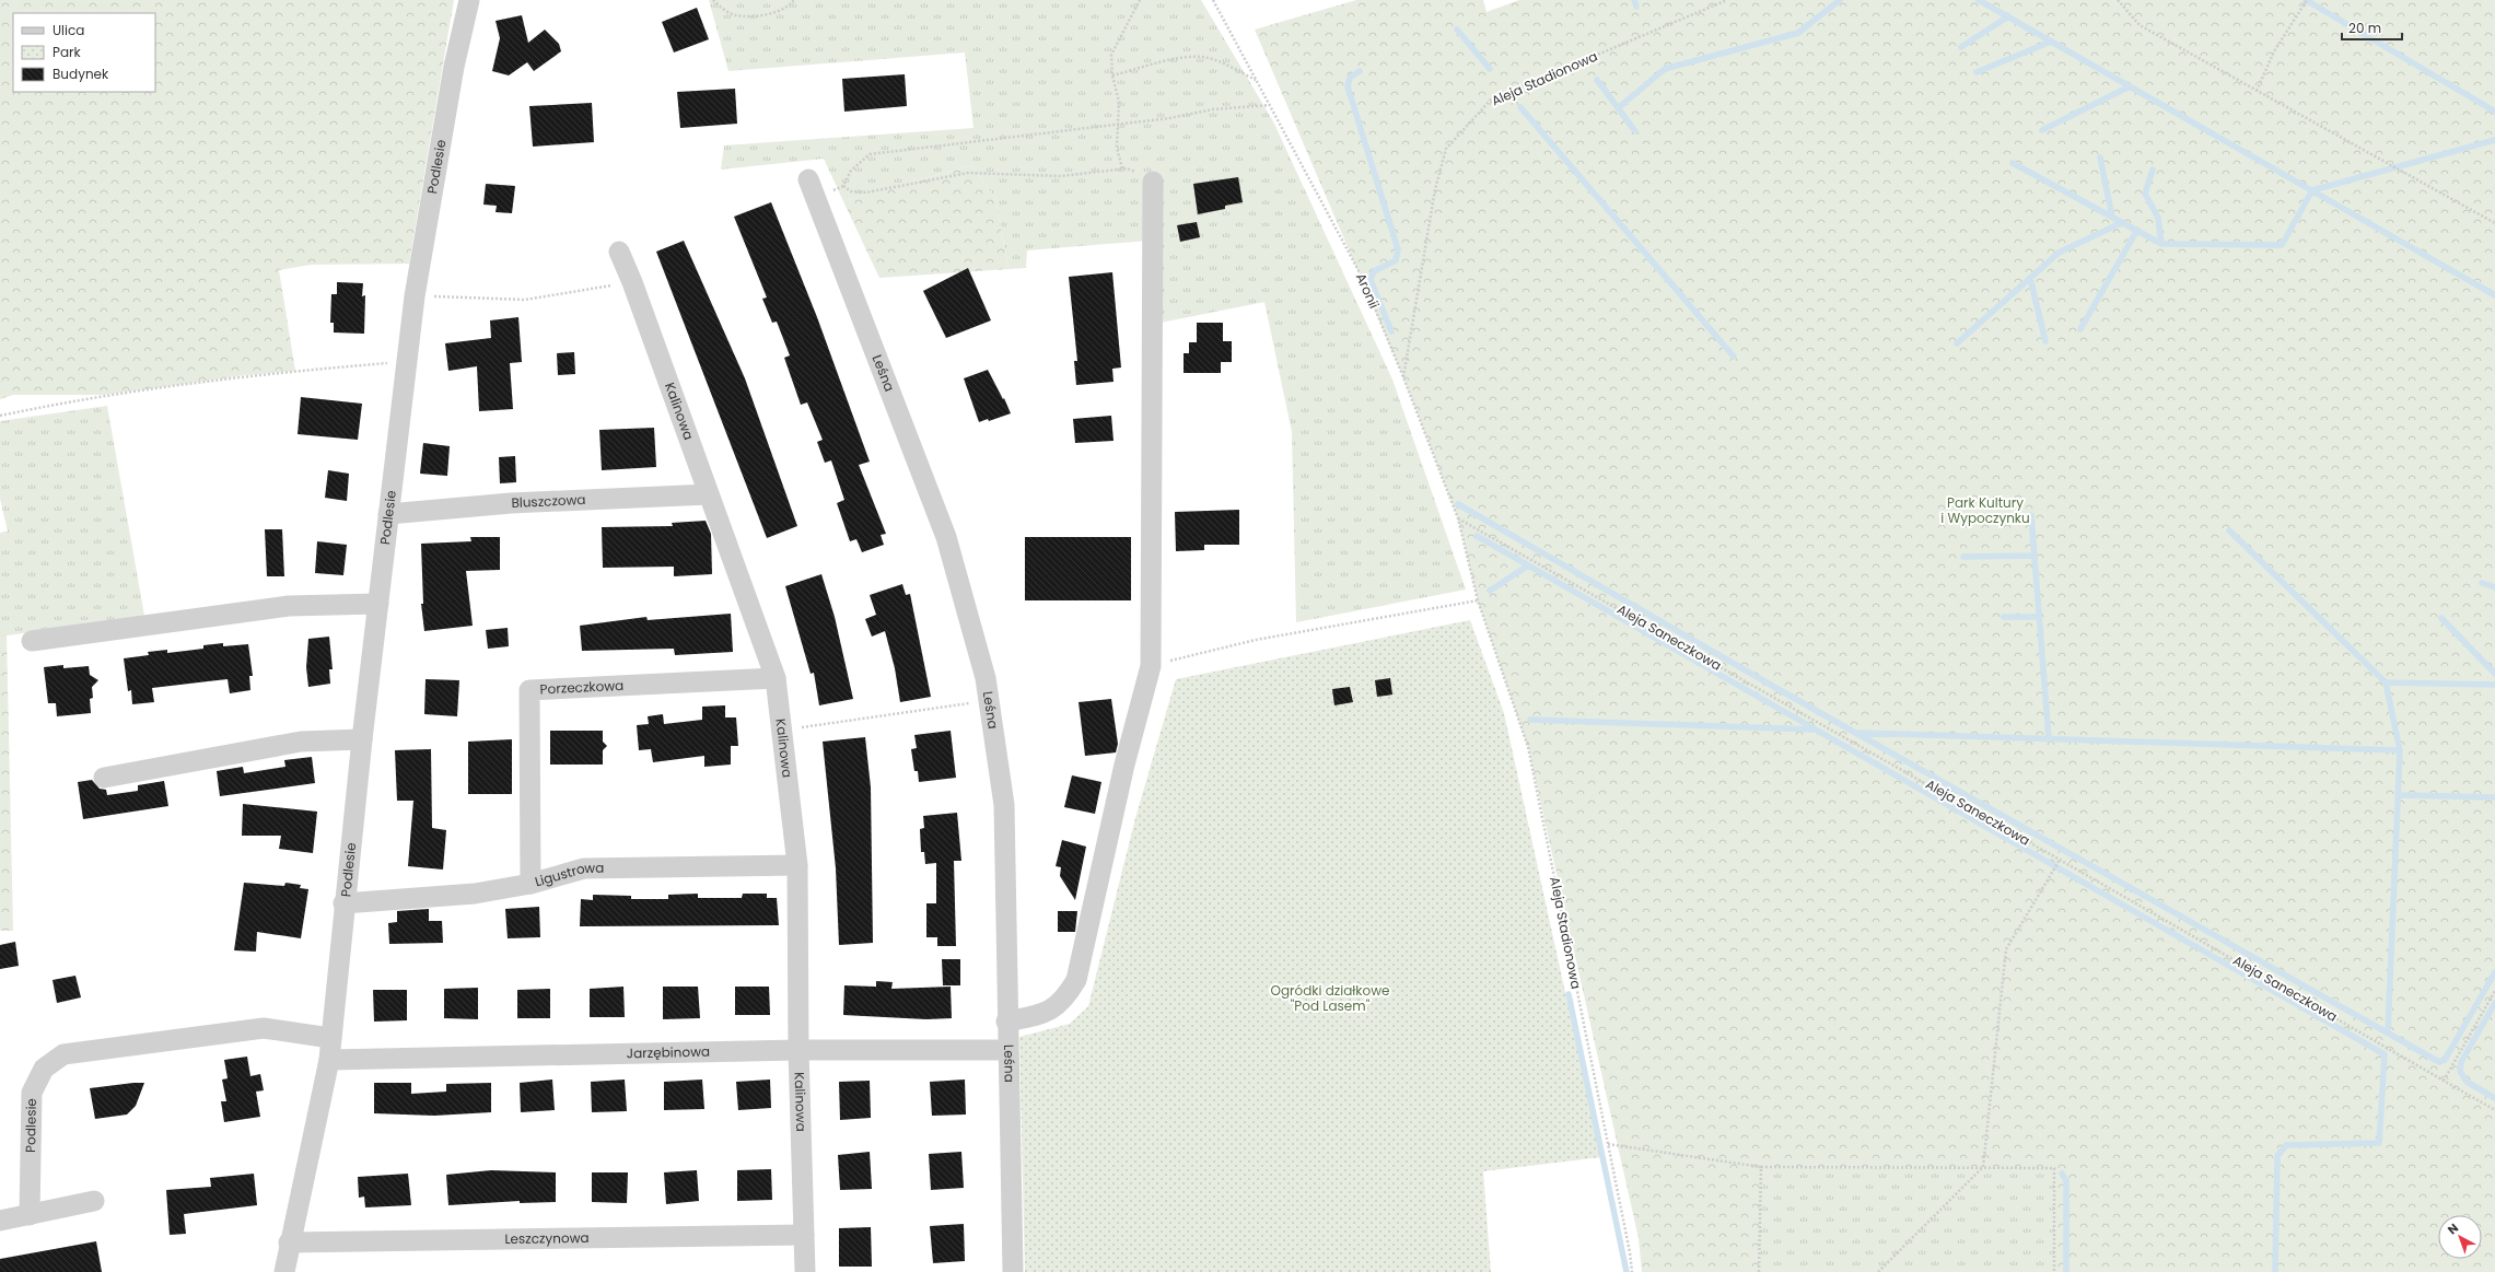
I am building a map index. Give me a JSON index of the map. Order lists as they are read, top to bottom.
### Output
{
  "streets": {
    "street": [
      "Podlesie",
      "Leśna",
      "Kalinowa",
      "Bluszczowa",
      "Porzeczkowa",
      "Ligustrowa",
      "Jarzębinowa",
      "Leszczynowa"
    ],
    "path": ["Aleja Stadionowa", "Aronii", "Aleja Saneczkowa"]
  },
  "crossings": [
    ["Aleja Stadionowa", "Aronii"],
    ["Podlesie", "Bluszczowa"],
    ["Podlesie", "Ligustrowa"],
    ["Podlesie", "Jarzębinowa"],
    ["Podlesie", "Leszczynowa"],
    ["Aronii", "Aleja Saneczkowa"],
    ["Leśna", "Jarzębinowa"],
    ["Kalinowa", "Bluszczowa"],
    ["Kalinowa", "Porzeczkowa"],
    ["Kalinowa", "Ligustrowa"],
    ["Kalinowa", "Jarzębinowa"],
    ["Kalinowa", "Leszczynowa"],
    ["Porzeczkowa", "Ligustrowa"]
  ],
  "parks": ["Park Kultury i Wypoczynku", "Ogródki działkowe \"Pod Lasem\""],
  "legend": ["Ulica", "Park", "Budynek"],
  "scale_bar": "20 m",
  "north": "top left"
}
